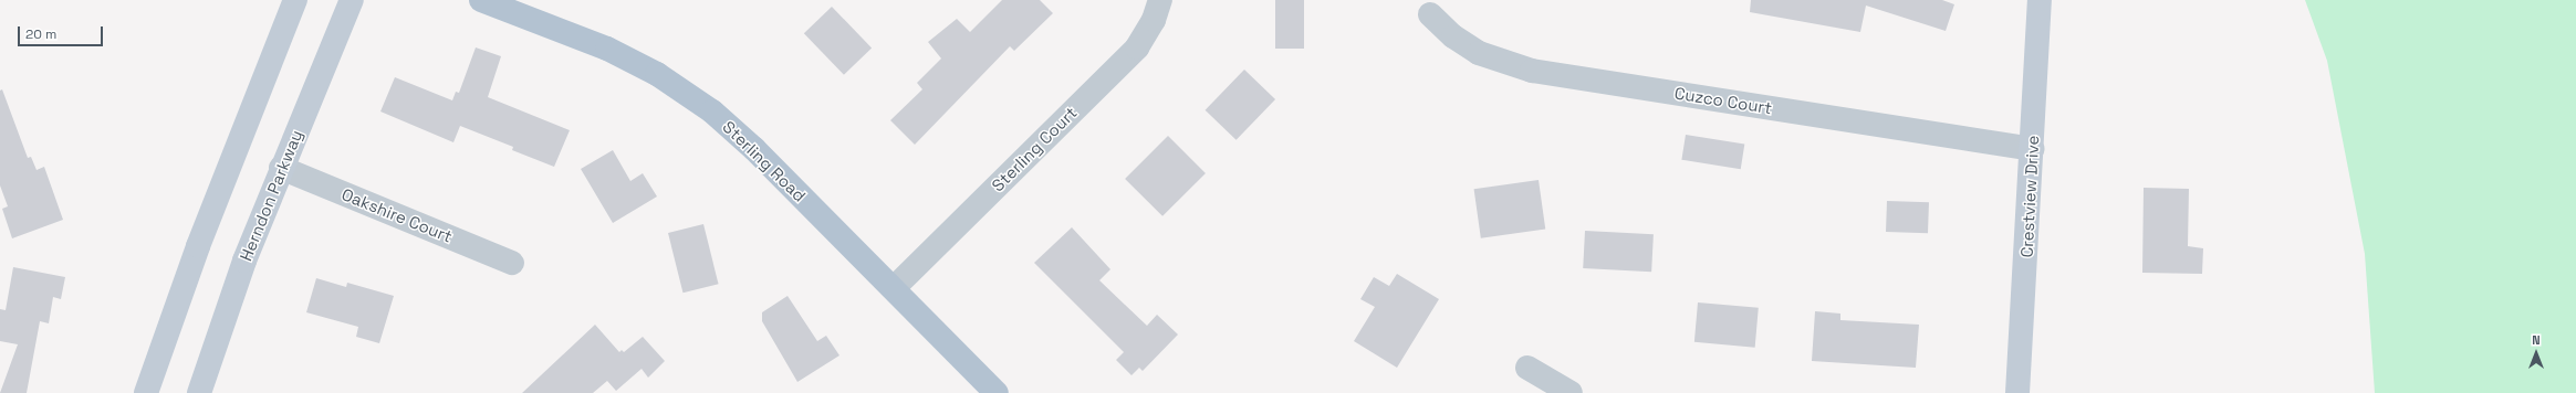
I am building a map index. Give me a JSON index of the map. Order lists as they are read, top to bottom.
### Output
{
  "streets": {
    "main road": ["Sterling Road", "Herndon Parkway", "Crestview Drive"],
    "street": ["Cuzco Court", "Sterling Court", "Oakshire Court"]
  },
  "crossings": [
    ["Cuzco Court", "Crestview Drive"],
    ["Sterling Court", "Sterling Road"],
    ["Herndon Parkway", "Oakshire Court"]
  ],
  "scale_bar": "20 m",
  "north": "top"
}
